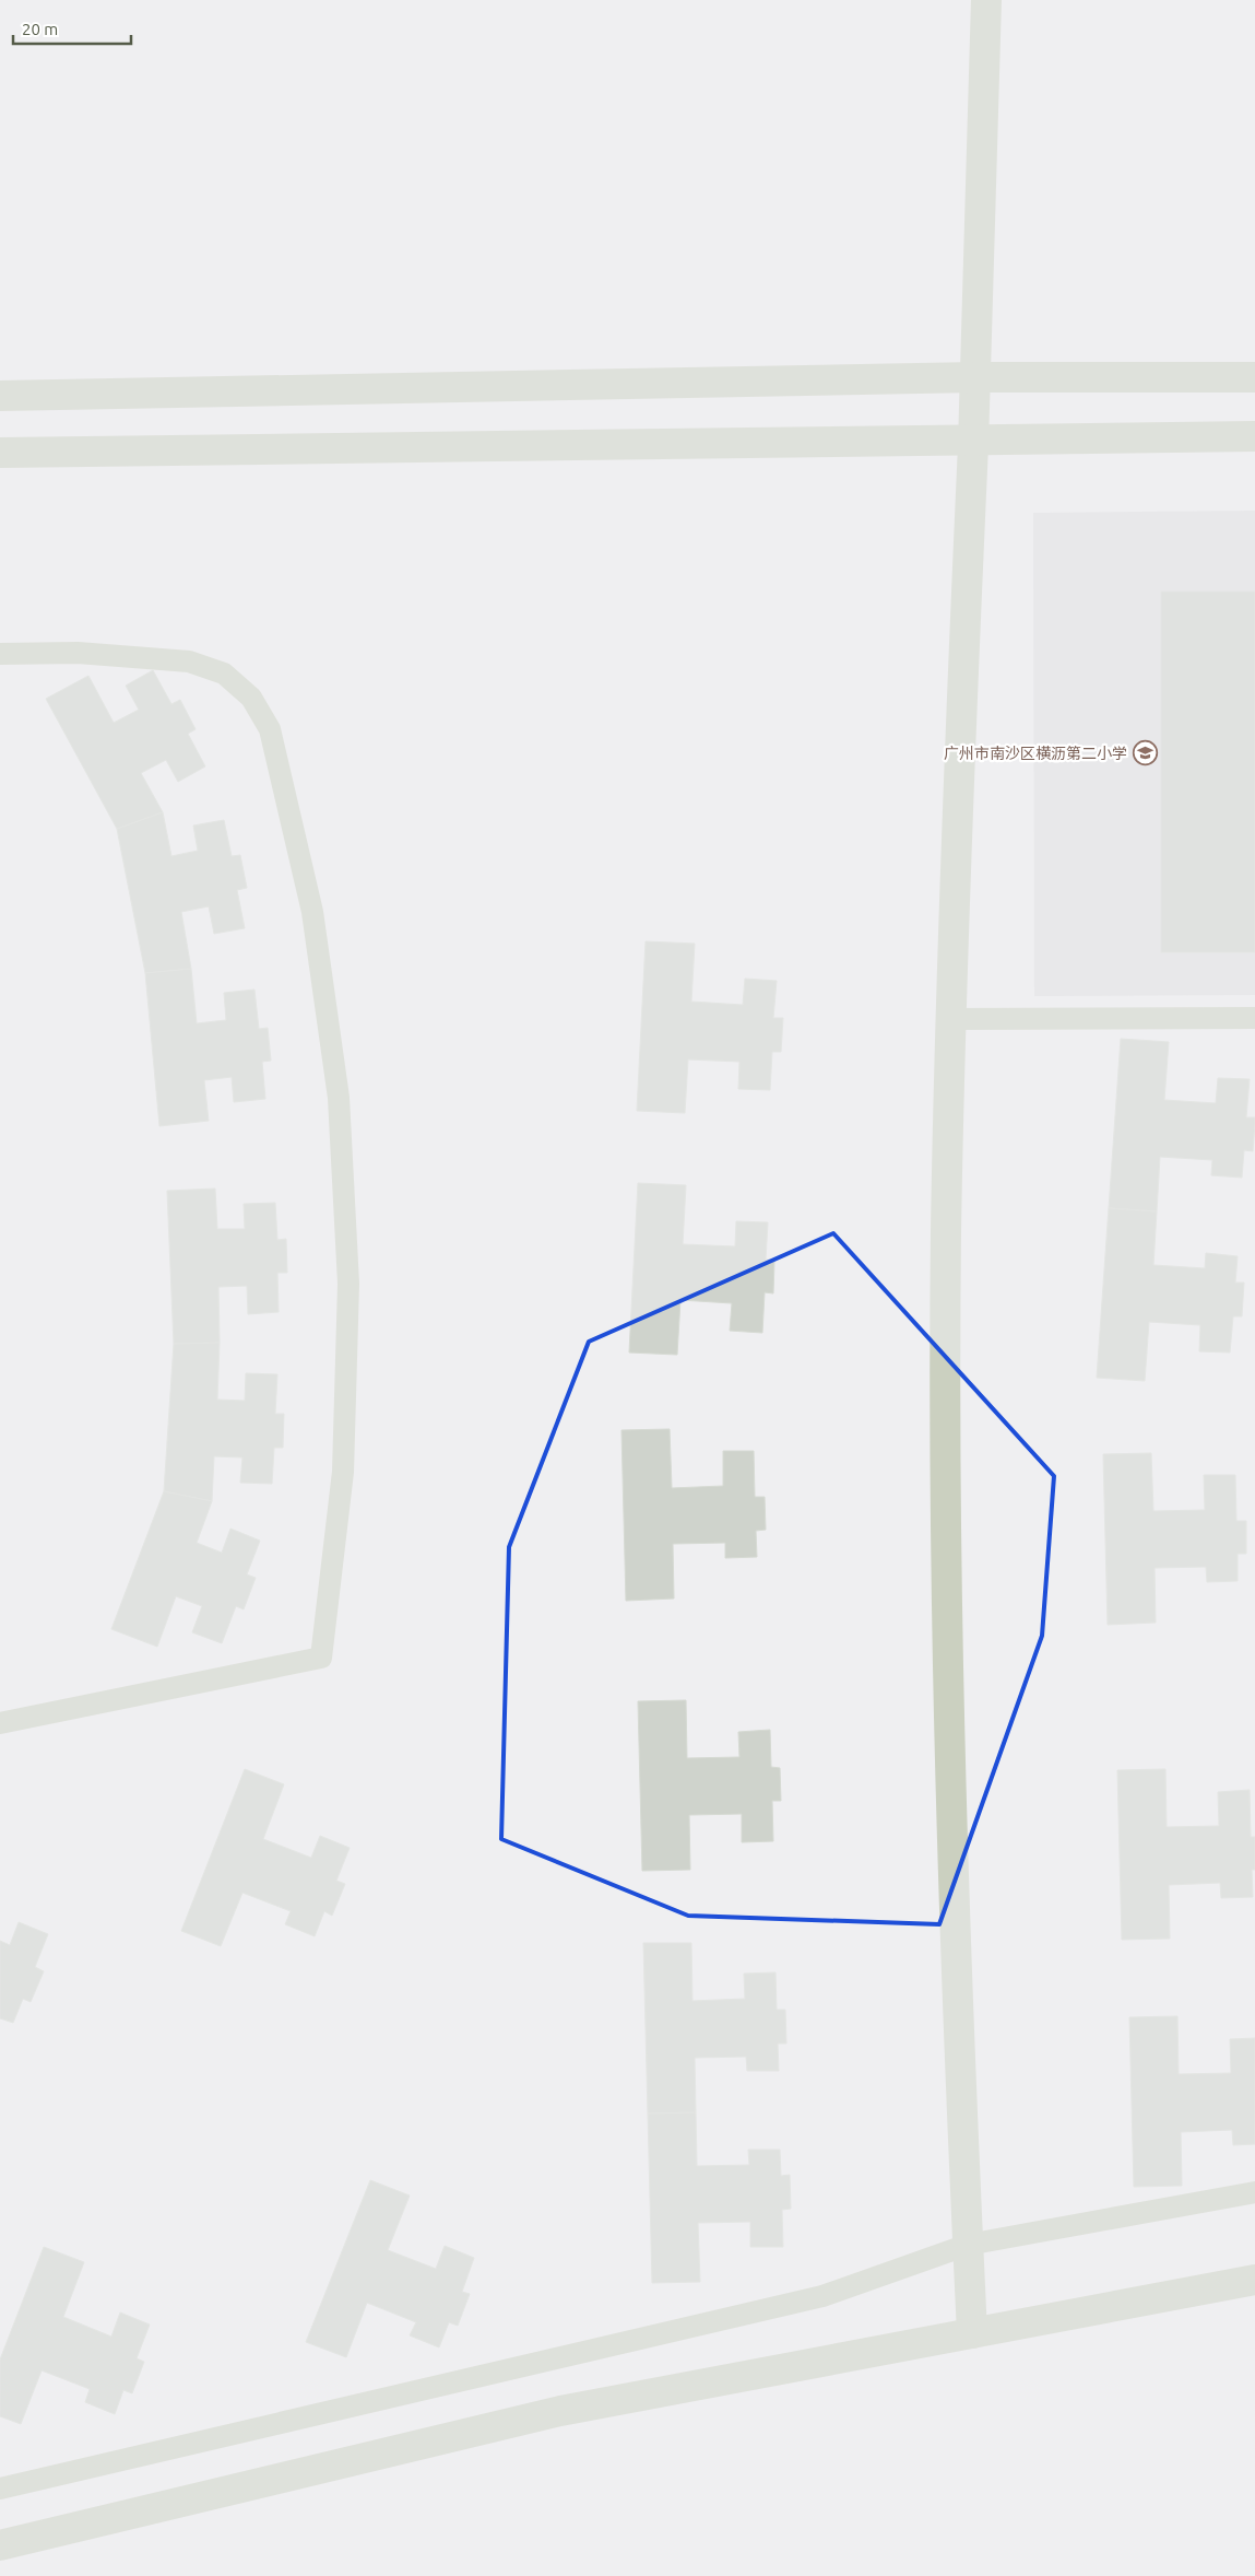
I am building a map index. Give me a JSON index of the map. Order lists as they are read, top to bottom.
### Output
{
  "places": {
    "school or university": ["广州市南沙区横沥第二小学"]
  },
  "scale_bar": "20 m"
}
